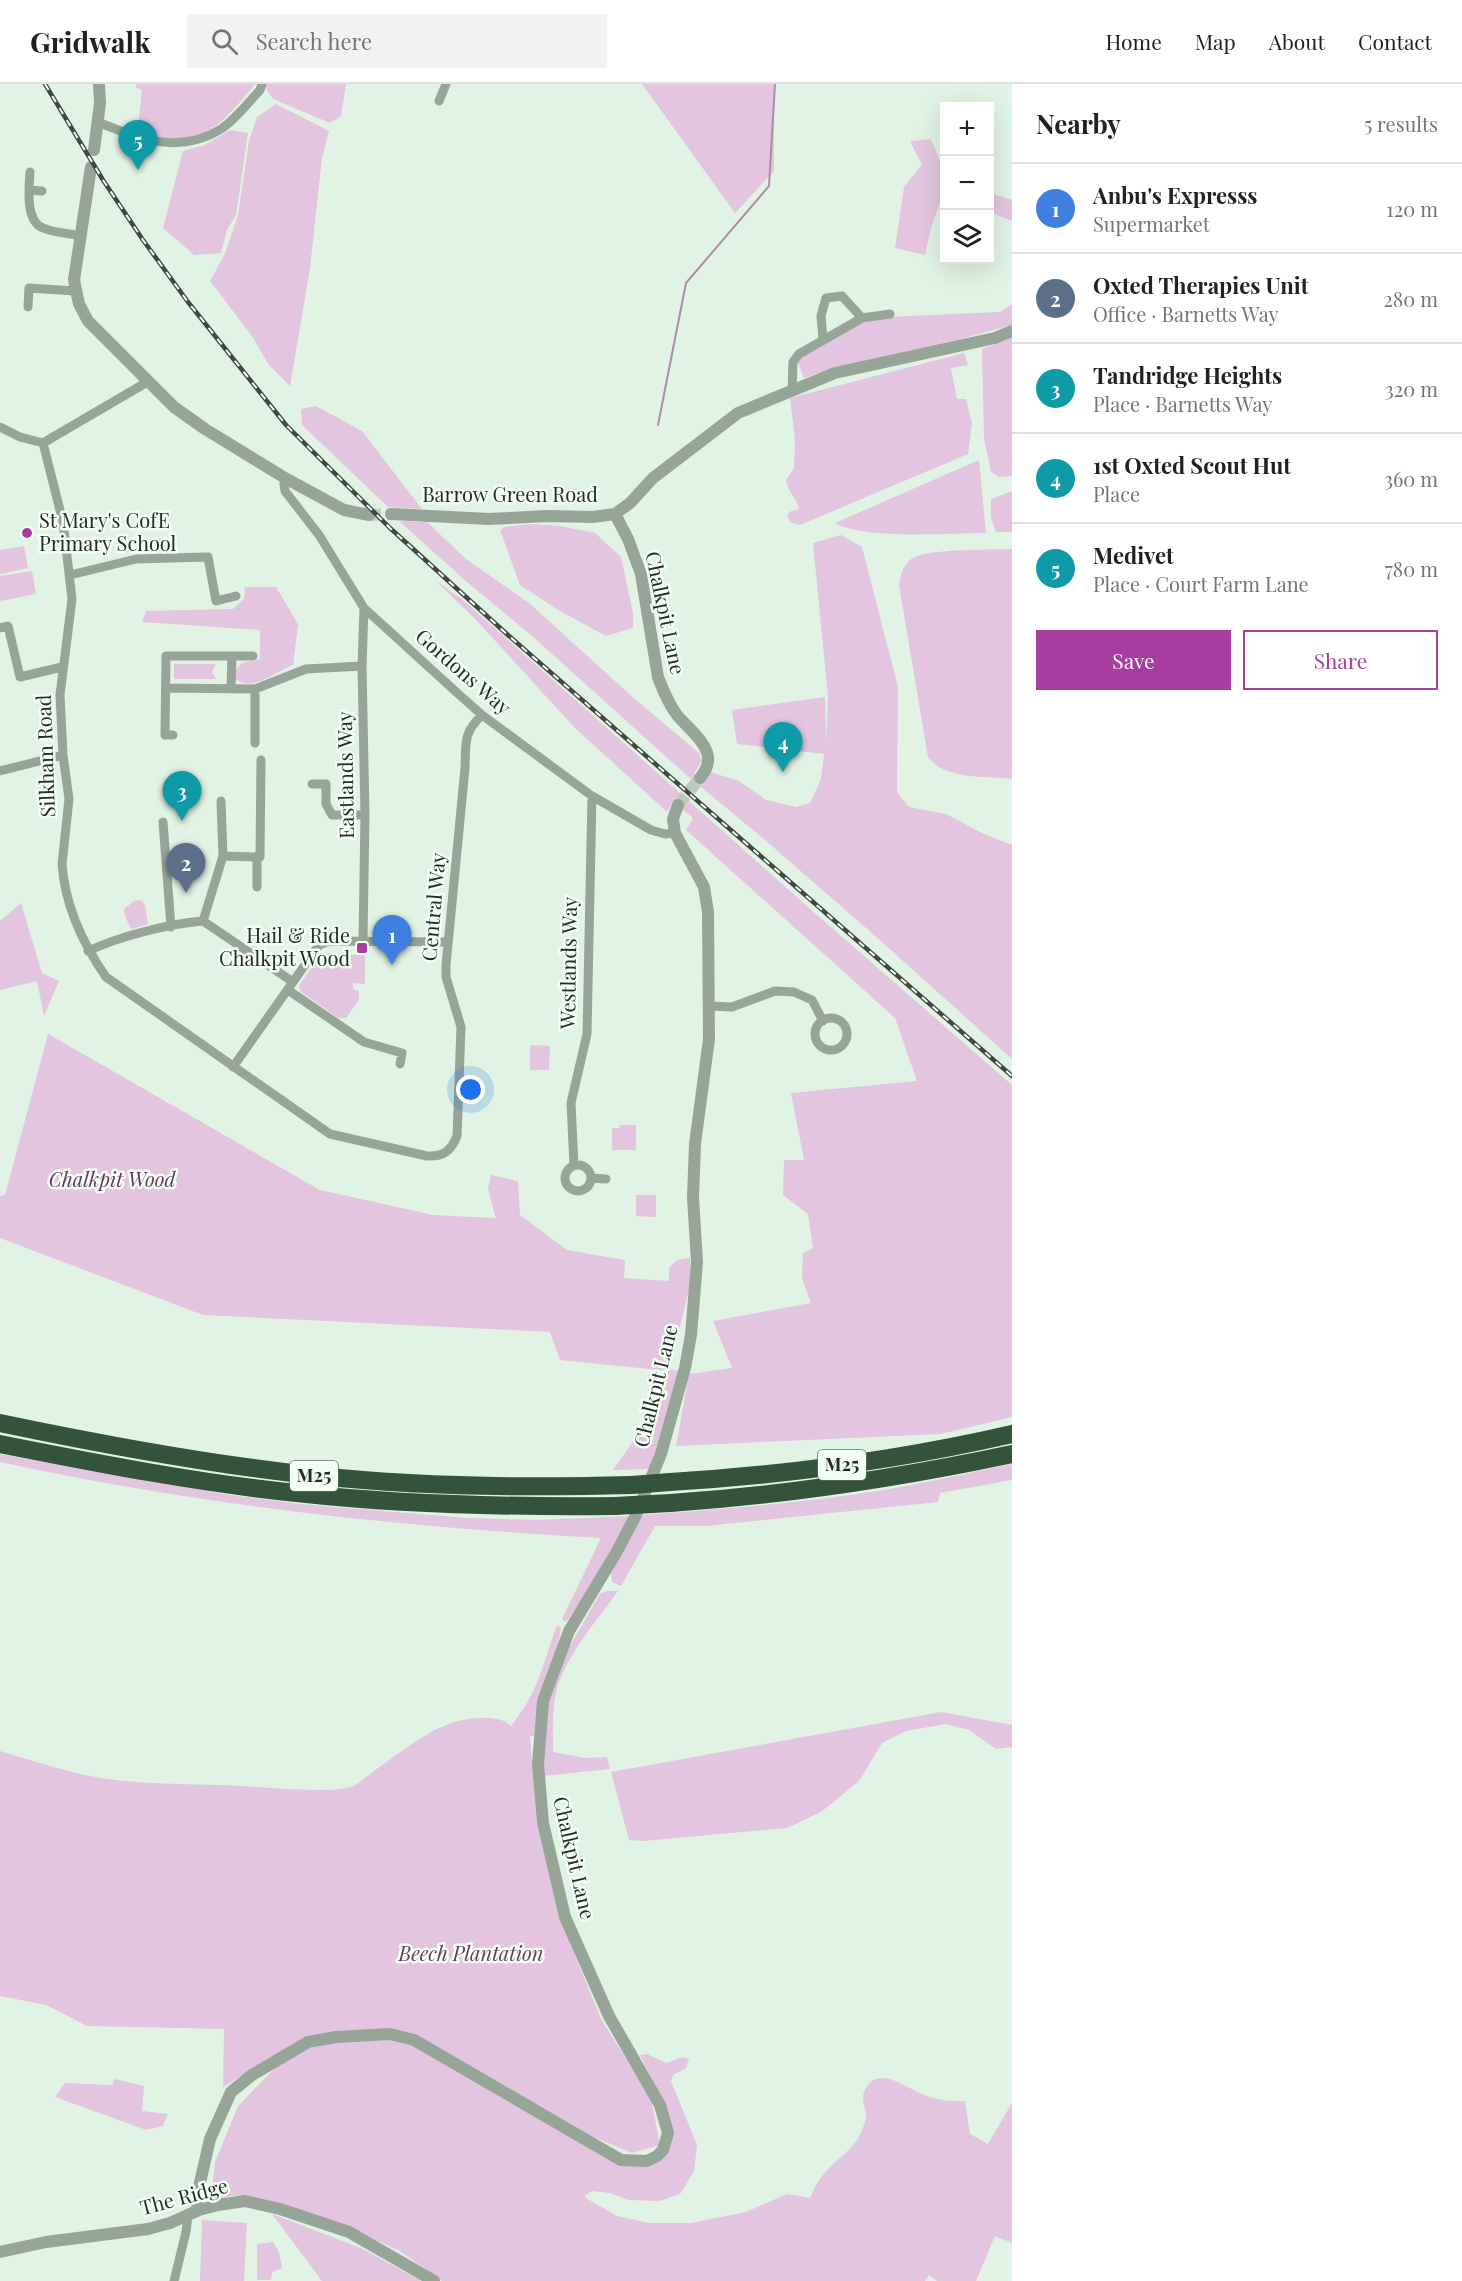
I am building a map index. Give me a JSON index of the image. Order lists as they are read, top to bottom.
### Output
{
  "streets": {
    "highway": ["M25"],
    "street": [
      "Barrow Green Road",
      "Chalkpit Lane",
      "Gordons Way",
      "Silkham Road",
      "Eastlands Way",
      "Central Way",
      "Westlands Way",
      "The Ridge"
    ]
  },
  "crossings": [
    ["Barrow Green Road", "Chalkpit Lane"],
    ["Chalkpit Lane", "Gordons Way"],
    ["Chalkpit Lane", "The Ridge"],
    ["Gordons Way", "Eastlands Way"],
    ["Gordons Way", "Central Way"],
    ["Gordons Way", "Westlands Way"],
    ["Silkham Road", "Central Way"]
  ],
  "parks": ["Chalkpit Wood", "Beech Plantation"],
  "places": {
    "other": ["St Mary's CofE Primary School"],
    "transit": ["Hail & Ride Chalkpit Wood"]
  },
  "page": {
    "header": "Gridwalk",
    "search": "Search here",
    "nav": [
      "Home",
      "Map",
      "About",
      "Contact"
    ],
    "heading": ["Nearby", "5 results"],
    "map_buttons": ["+", "−"],
    "pins": [
      "5",
      "4",
      "3",
      "2",
      "1"
    ],
    "list": [
      {
        "mark": "1",
        "name": "Anbu's Expresss",
        "note": "Supermarket",
        "value": "120 m"
      },
      {
        "mark": "2",
        "name": "Oxted Therapies Unit",
        "note": "Office · Barnetts Way",
        "value": "280 m"
      },
      {
        "mark": "3",
        "name": "Tandridge Heights",
        "note": "Place · Barnetts Way",
        "value": "320 m"
      },
      {
        "mark": "4",
        "name": "1st Oxted Scout Hut",
        "note": "Place",
        "value": "360 m"
      },
      {
        "mark": "5",
        "name": "Medivet",
        "note": "Place · Court Farm Lane",
        "value": "780 m"
      }
    ],
    "buttons": ["Save", "Share"]
  }
}
